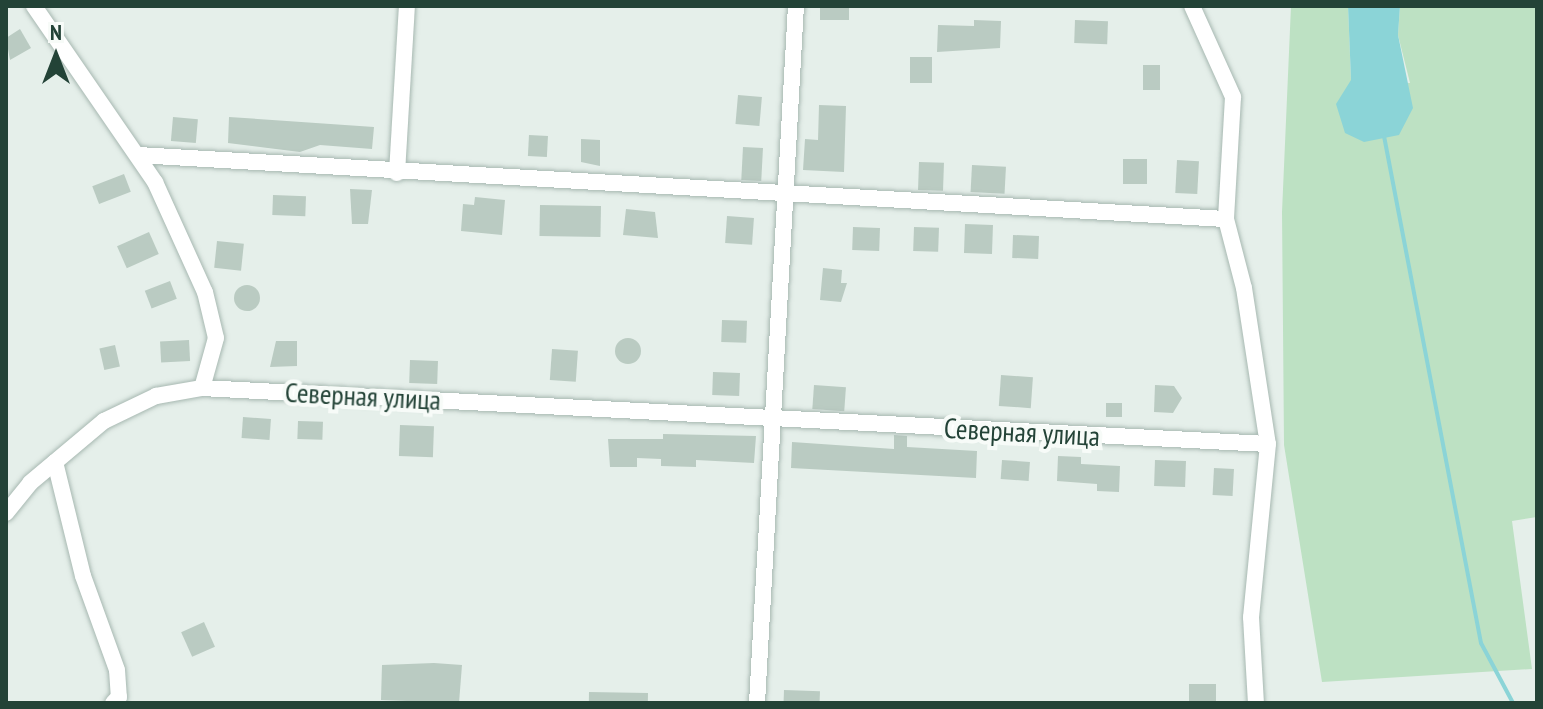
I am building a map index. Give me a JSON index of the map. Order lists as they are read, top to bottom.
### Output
{
  "streets": {
    "street": ["Северная улица"]
  },
  "north": "top"
}
